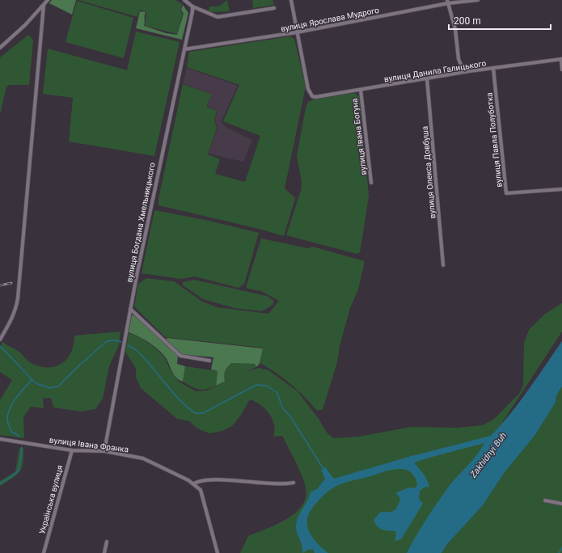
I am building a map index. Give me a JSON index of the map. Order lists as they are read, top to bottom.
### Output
{
  "streets": {
    "street": [
      "вулиця Ярослава Мудрого",
      "вулиця Данила Галицького",
      "вулиця Івана Богуна",
      "вулиця Павла Полуботка",
      "вулиця Олекса Довбуша",
      "вулиця Богдана Хмельницького",
      "вулиця Івана Франка",
      "Українська вулиця"
    ]
  },
  "crossings": [
    ["вулиця Ярослава Мудрого", "вулиця Данила Галицького"],
    ["вулиця Ярослава Мудрого", "вулиця Богдана Хмельницького"],
    ["вулиця Данила Галицького", "вулиця Івана Богуна"],
    ["вулиця Данила Галицького", "вулиця Павла Полуботка"],
    ["вулиця Данила Галицького", "вулиця Олекса Довбуша"],
    ["вулиця Богдана Хмельницького", "вулиця Івана Франка"],
    ["вулиця Івана Франка", "Українська вулиця"]
  ],
  "water": ["Zakhidnyi Buh"],
  "scale_bar": "200 m"
}
